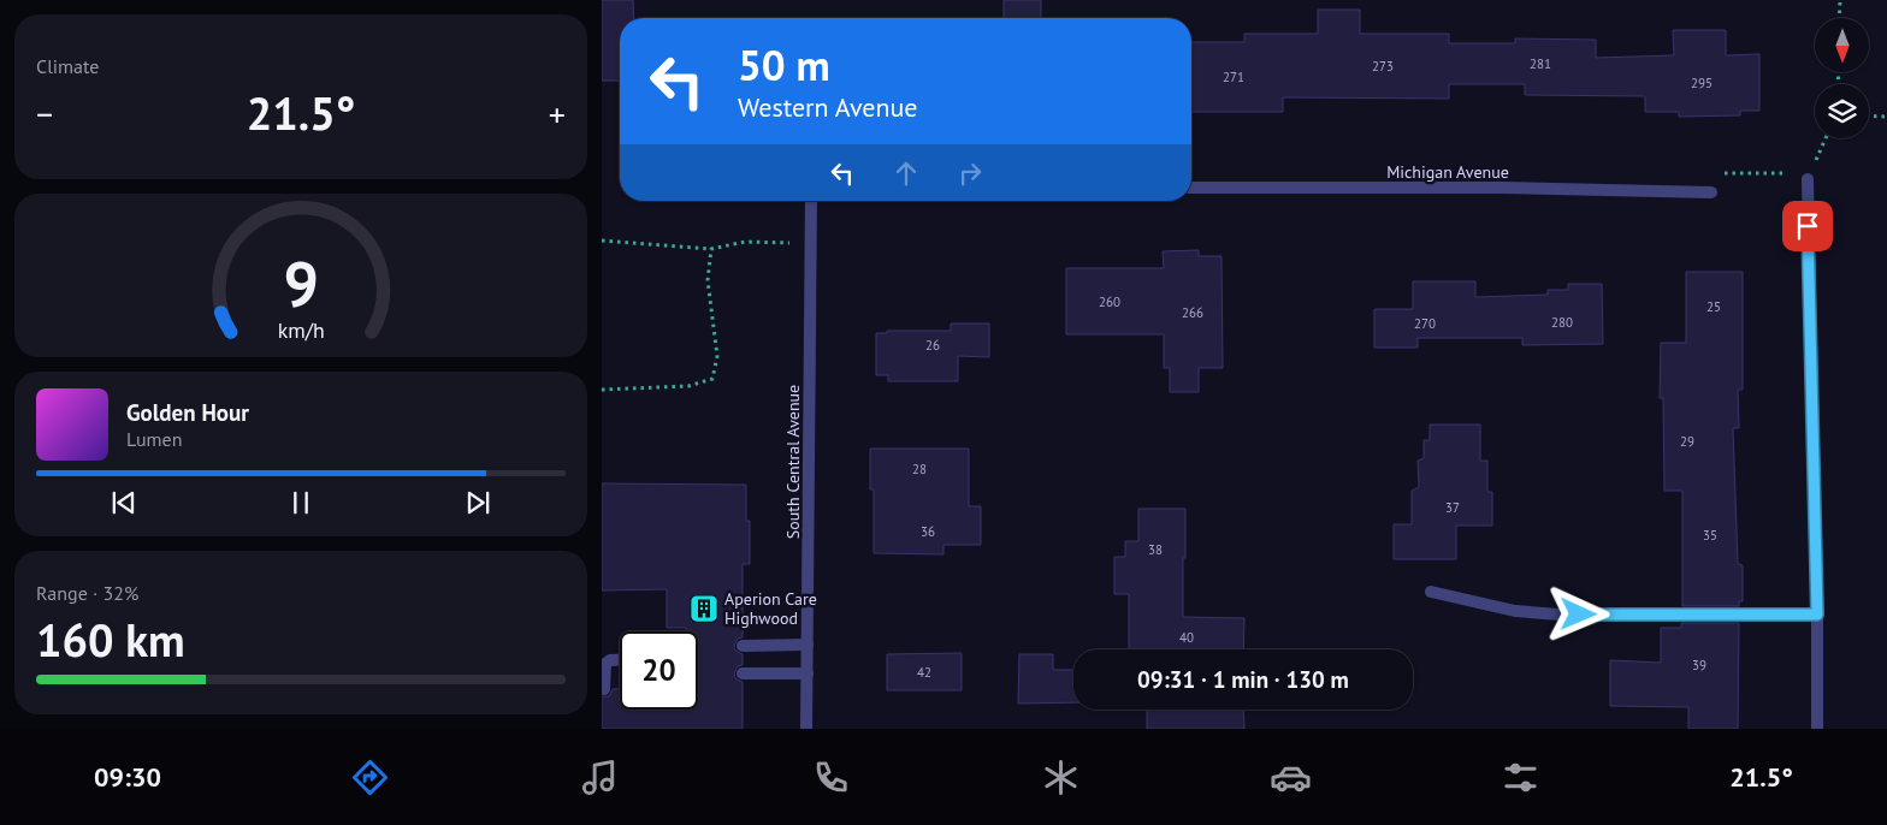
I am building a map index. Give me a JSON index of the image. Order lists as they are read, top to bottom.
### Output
{
  "streets": {
    "street": ["Michigan Avenue", "South Central Avenue"]
  },
  "places": {
    "building": ["Aperion Care Highwood"]
  },
  "house_numbers": [
    "281",
    "273",
    "271",
    "295",
    "260",
    "25",
    "266",
    "280",
    "270",
    "26",
    "29",
    "28",
    "37",
    "36",
    "35",
    "38",
    "40",
    "39",
    "42"
  ],
  "north": "bottom",
  "page": {
    "tile": [
      "Climate",
      ["Range · 32%", "160 km"]
    ],
    "turn": ["50 m", "Western Avenue"],
    "heat": ["−", "21.5°", "+"],
    "song": ["Golden Hour", "Lumen"],
    "limit": "20",
    "trip": "09:31 · 1 min · 130 m",
    "tabs": ["09:30", "21.5°"],
    "gauge": ["9", "km/h"]
  }
}
